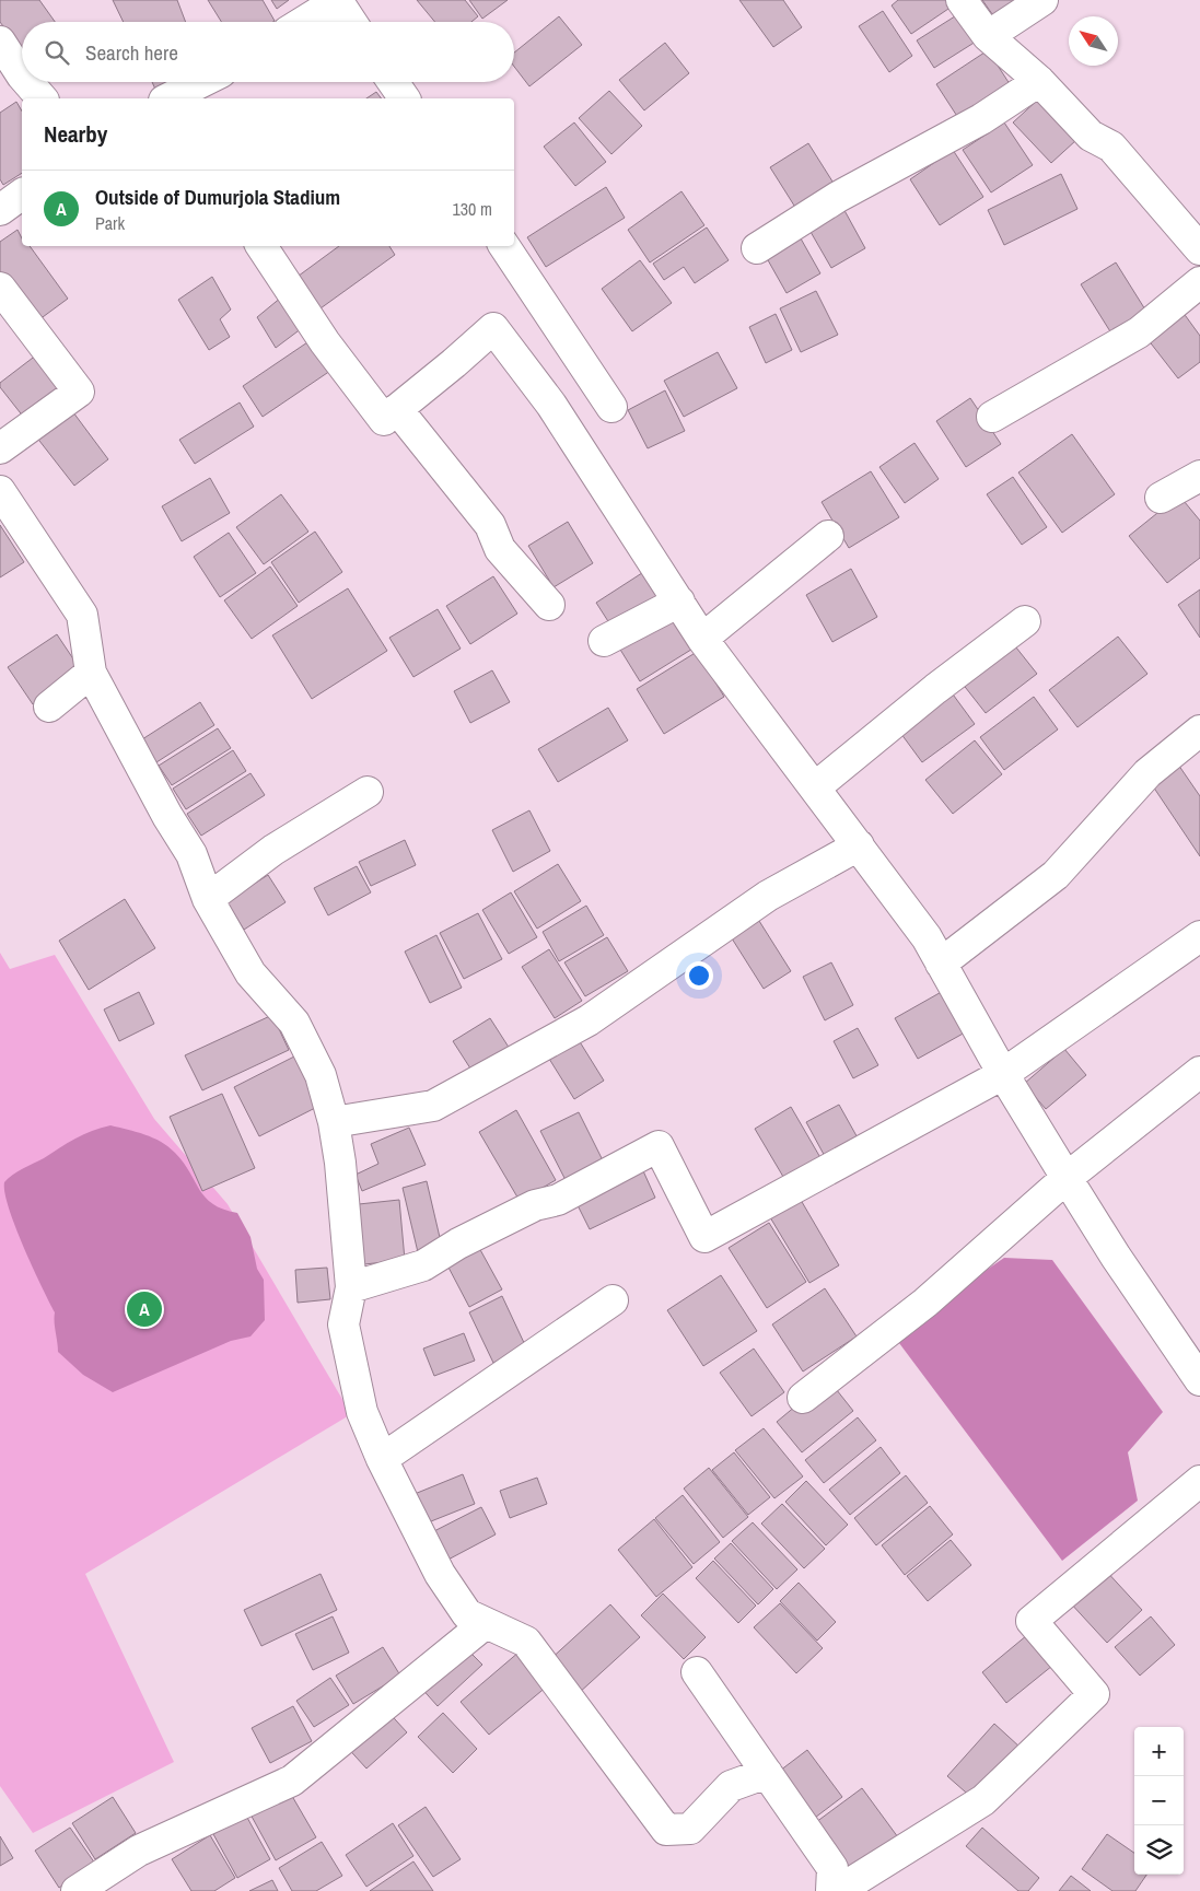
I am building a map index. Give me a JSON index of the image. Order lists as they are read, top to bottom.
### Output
{
  "north": "top left",
  "page": {
    "search": "Search here",
    "heading": "Nearby",
    "list": [
      {
        "mark": "A",
        "name": "Outside of Dumurjola Stadium",
        "note": "Park",
        "value": "130 m"
      }
    ],
    "pins": "A",
    "map_buttons": ["+", "−"]
  }
}
